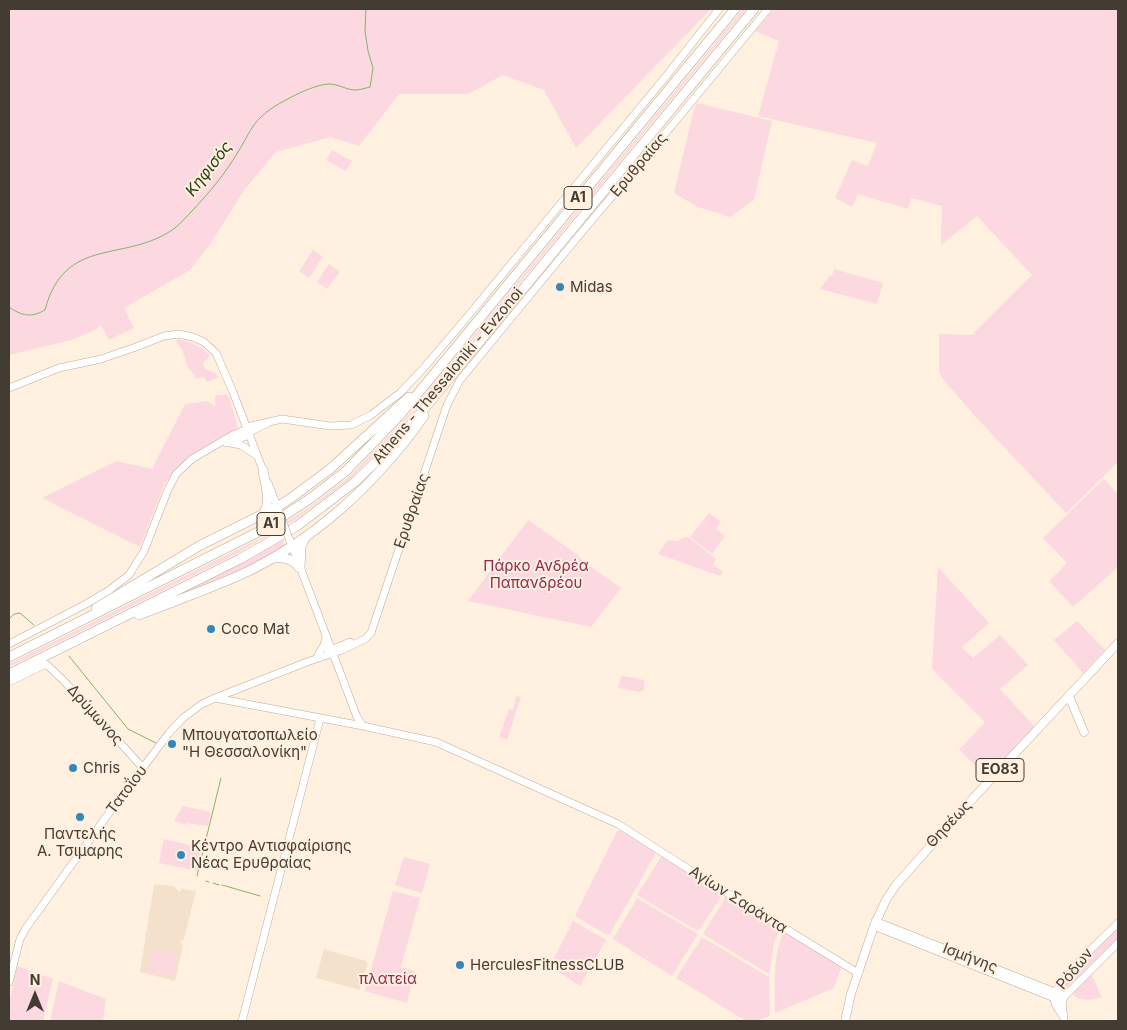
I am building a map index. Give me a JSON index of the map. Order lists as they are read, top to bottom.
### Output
{
  "streets": {
    "highway": ["Α1", "Athens - Thessaloniki - Evzonoi"],
    "main road": [
      "Ερυθραίας",
      "Δρύμωνος",
      "ΕΟ83",
      "Τατοΐου",
      "Θησέως",
      "Αγίων Σαράντα",
      "Ισμήνης",
      "Ρόδων"
    ]
  },
  "crossings": [
    ["Ερυθραίας", "Τατοΐου"],
    ["Δρύμωνος", "Τατοΐου"],
    ["ΕΟ83", "Θησέως"],
    ["ΕΟ83", "Αγίων Σαράντα"],
    ["ΕΟ83", "Ισμήνης"],
    ["Θησέως", "Ισμήνης"],
    ["Ισμήνης", "Ρόδων"]
  ],
  "water": ["Κηφισός"],
  "parks": ["Πάρκο Ανδρέα Παπανδρέου", "πλατεία"],
  "places": [
    "Midas",
    "Coco Mat",
    "Μπουγατσοπωλείο \"Η Θεσσαλονίκη\"",
    "Chris",
    "Παντελής Α. Τσιμαρης",
    "Κέντρο Αντισφαίρισης Νέας Ερυθραίας",
    "HerculesFitnessCLUB"
  ],
  "north": "top"
}
